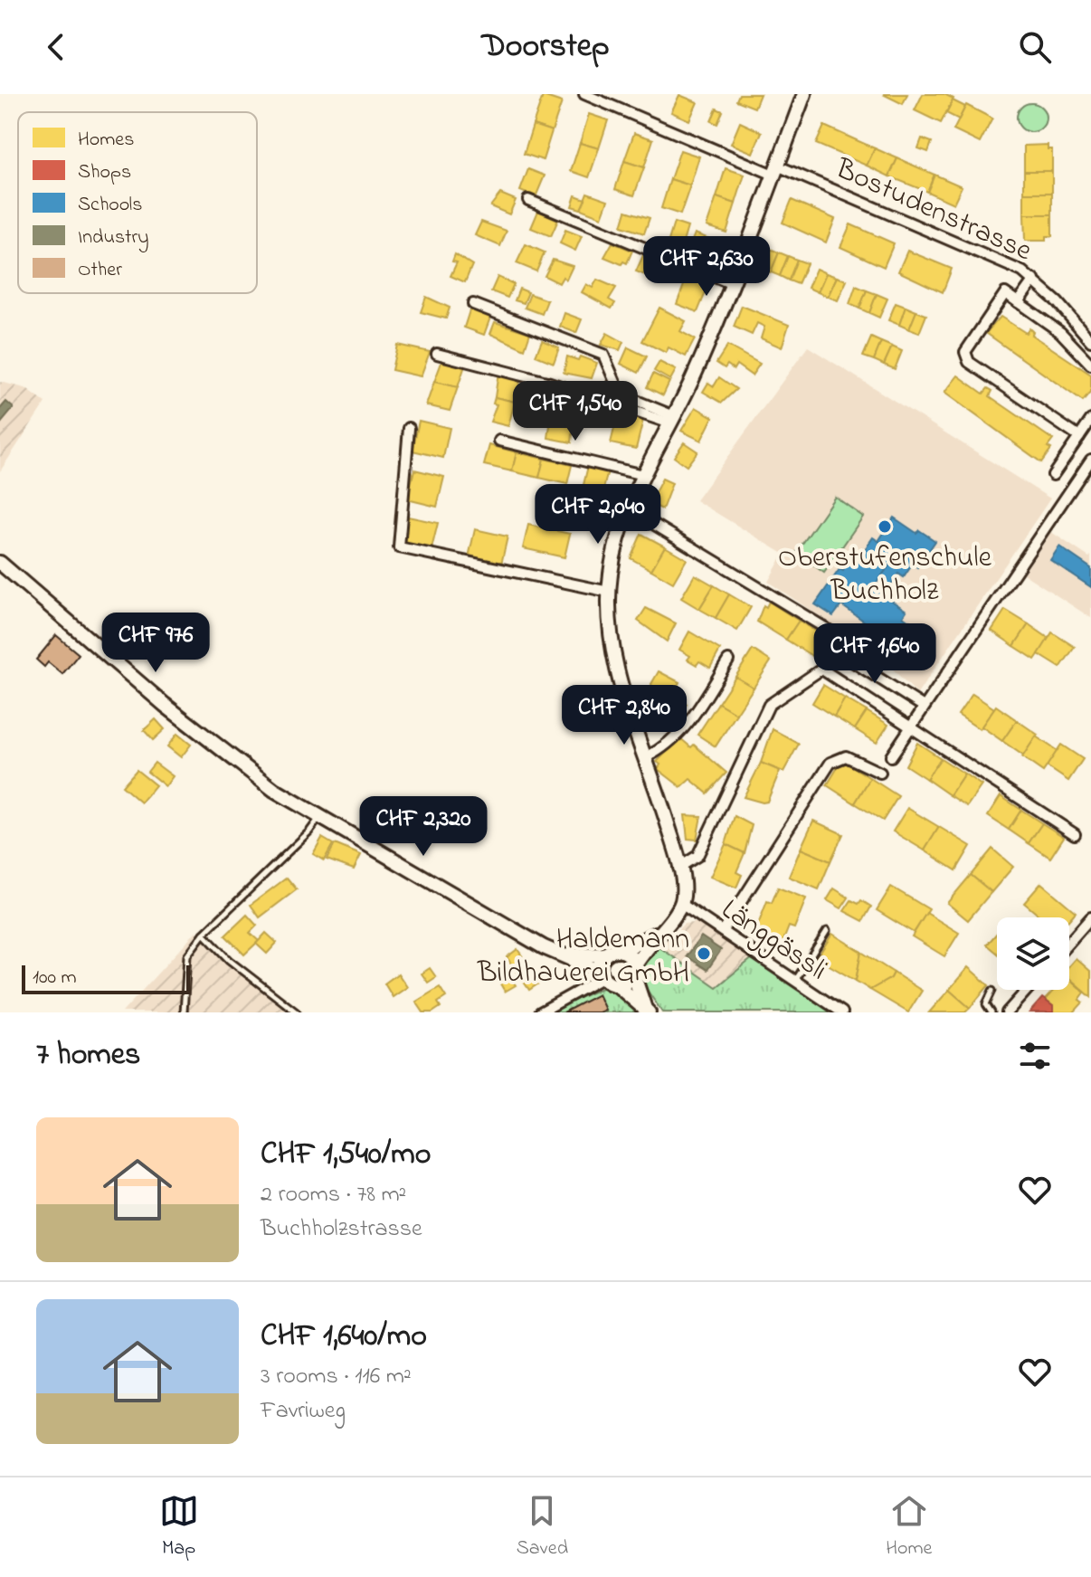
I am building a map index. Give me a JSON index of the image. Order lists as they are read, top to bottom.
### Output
{
  "streets": {
    "street": ["Bostudenstrasse", "Länggässli"]
  },
  "places": ["Oberstufenschule Buchholz", "Haldemann Bildhauerei GmbH"],
  "legend": [
    "Homes",
    "Shops",
    "Schools",
    "Industry",
    "Other"
  ],
  "scale_bar": "100 m",
  "page": {
    "header": "Doorstep",
    "price": [
      "CHF 2,630",
      "CHF 1,540",
      "CHF 2,040",
      "CHF 976",
      "CHF 1,640",
      "CHF 2,840",
      "CHF 2,320"
    ],
    "scale": "100 m",
    "heading": "7 homes",
    "list": [
      {
        "name": "CHF 1,540/mo",
        "note": "2 rooms · 78 m² · Buchholzstrasse"
      },
      {
        "name": "CHF 1,640/mo",
        "note": "3 rooms · 116 m² · Favriweg"
      }
    ],
    "tabs": ["Map", "Saved", "Home"]
  }
}
